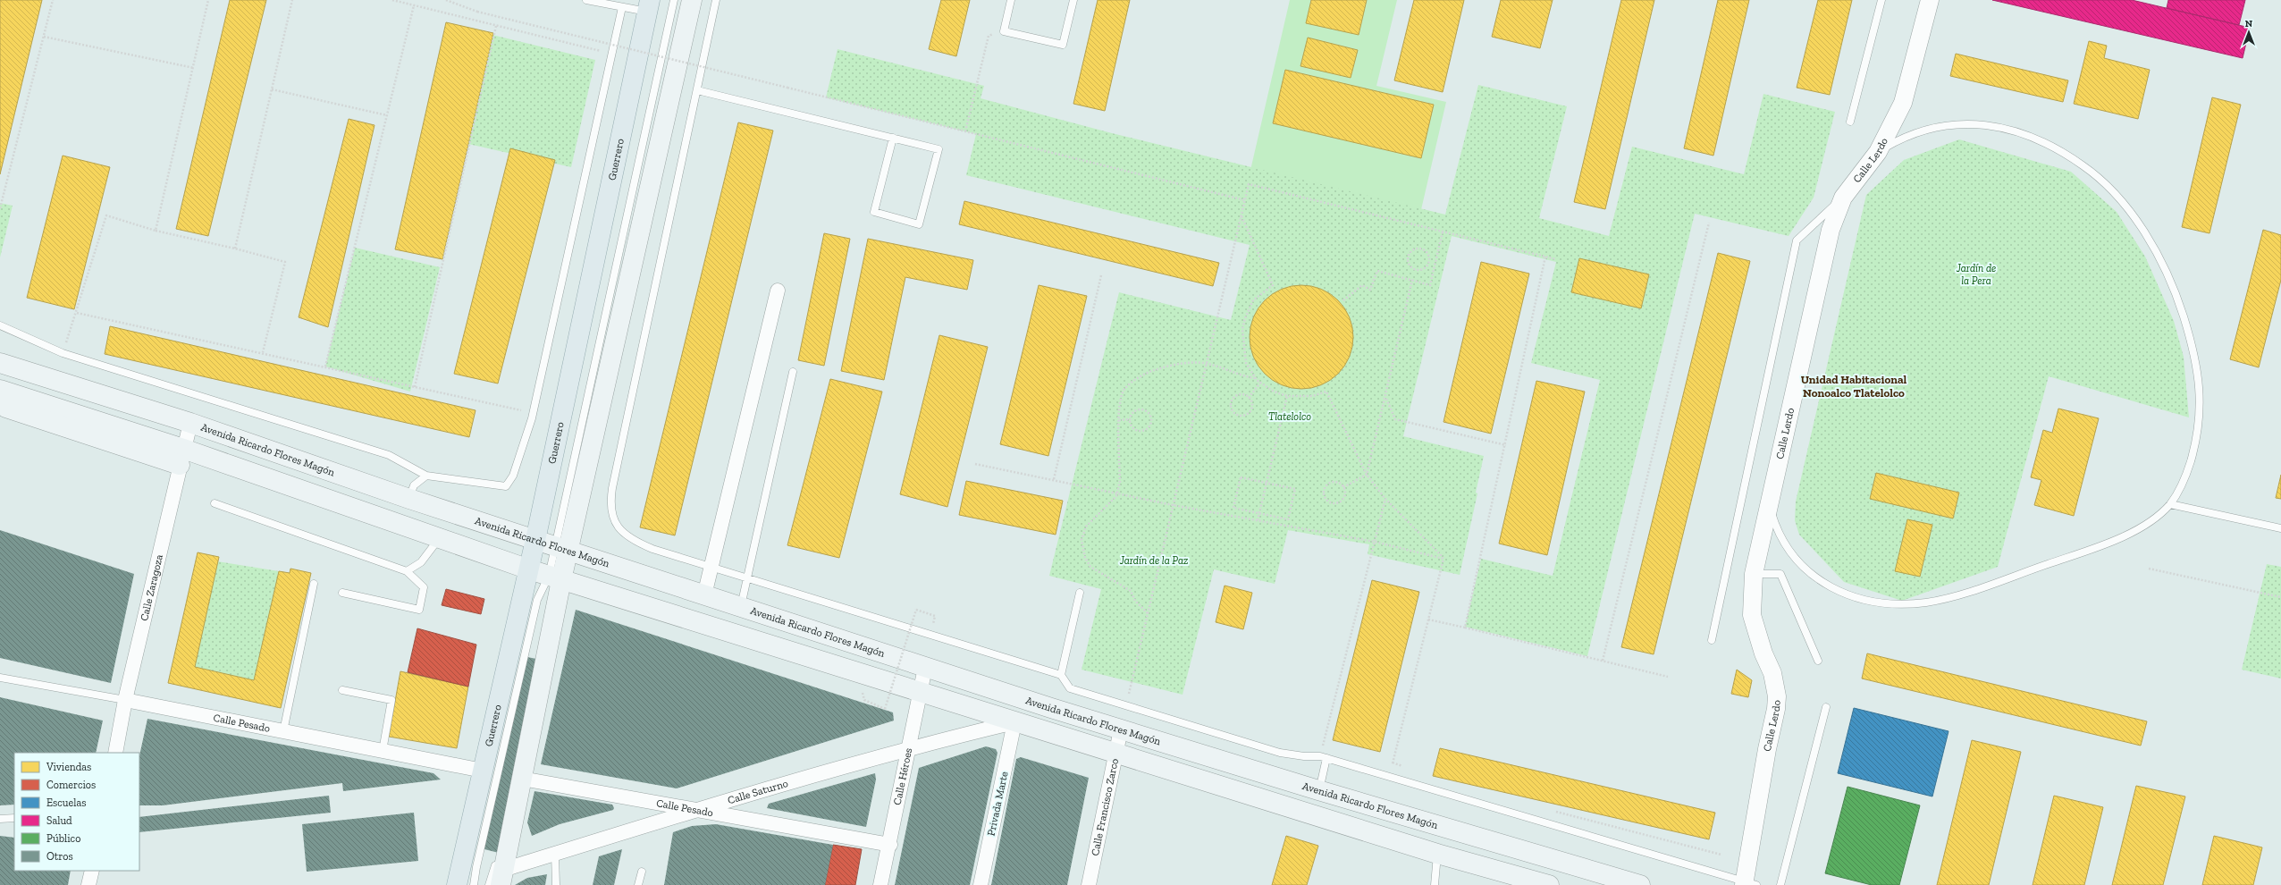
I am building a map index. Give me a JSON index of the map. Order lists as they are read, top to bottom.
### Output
{
  "streets": {
    "main road": ["Guerrero", "Avenida Ricardo Flores Magón"],
    "street": [
      "Calle Lerdo",
      "Calle Zaragoza",
      "Calle Pesado",
      "Calle Héroes",
      "Calle Saturno",
      "Privada Marte",
      "Calle Francisco Zarco"
    ]
  },
  "crossings": [
    ["Guerrero", "Avenida Ricardo Flores Magón"],
    ["Guerrero", "Calle Pesado"],
    ["Avenida Ricardo Flores Magón", "Calle Zaragoza"],
    ["Avenida Ricardo Flores Magón", "Calle Héroes"],
    ["Avenida Ricardo Flores Magón", "Calle Francisco Zarco"],
    ["Calle Zaragoza", "Calle Pesado"],
    ["Calle Pesado", "Calle Héroes"],
    ["Calle Pesado", "Calle Saturno"],
    ["Calle Héroes", "Calle Saturno"],
    ["Calle Saturno", "Privada Marte"]
  ],
  "districts": ["Unidad Habitacional Nonoalco Tlatelolco"],
  "parks": ["Jardín de la Pera", "Tlatelolco", "Jardín de la Paz"],
  "legend": [
    "Viviendas",
    "Comercios",
    "Escuelas",
    "Salud",
    "Público",
    "Otros"
  ],
  "north": "top"
}
